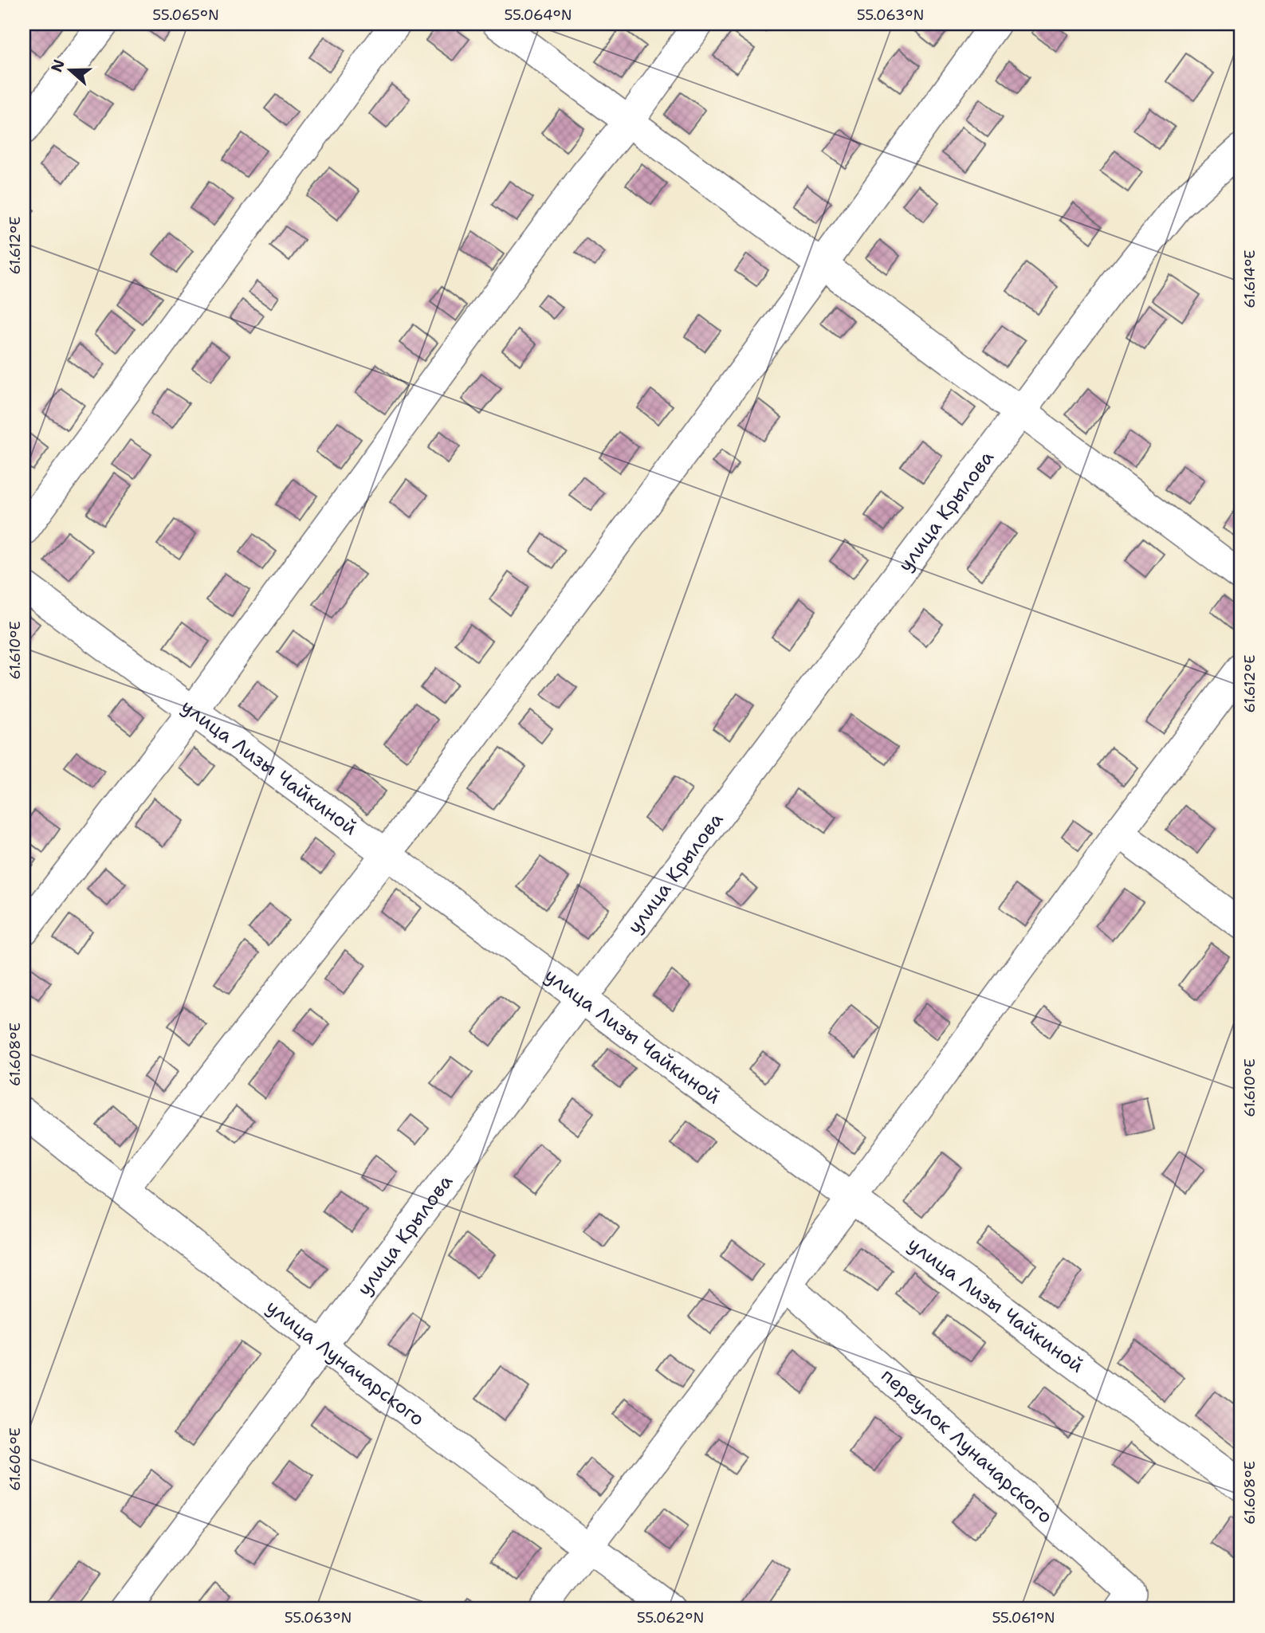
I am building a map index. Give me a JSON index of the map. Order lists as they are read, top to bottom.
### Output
{
  "streets": {
    "street": [
      "улица Крылова",
      "улица Лизы Чайкиной",
      "улица Луначарского",
      "переулок Луначарского"
    ]
  },
  "crossings": [
    ["улица Крылова", "улица Лизы Чайкиной"],
    ["улица Крылова", "улица Луначарского"]
  ],
  "north": "left",
  "coordinates": [
    "55.065°N",
    "55.064°N",
    "55.063°N",
    "61.612°E",
    "61.614°E",
    "61.610°E",
    "61.608°E",
    "61.606°E",
    "55.062°N",
    "55.061°N"
  ]
}
